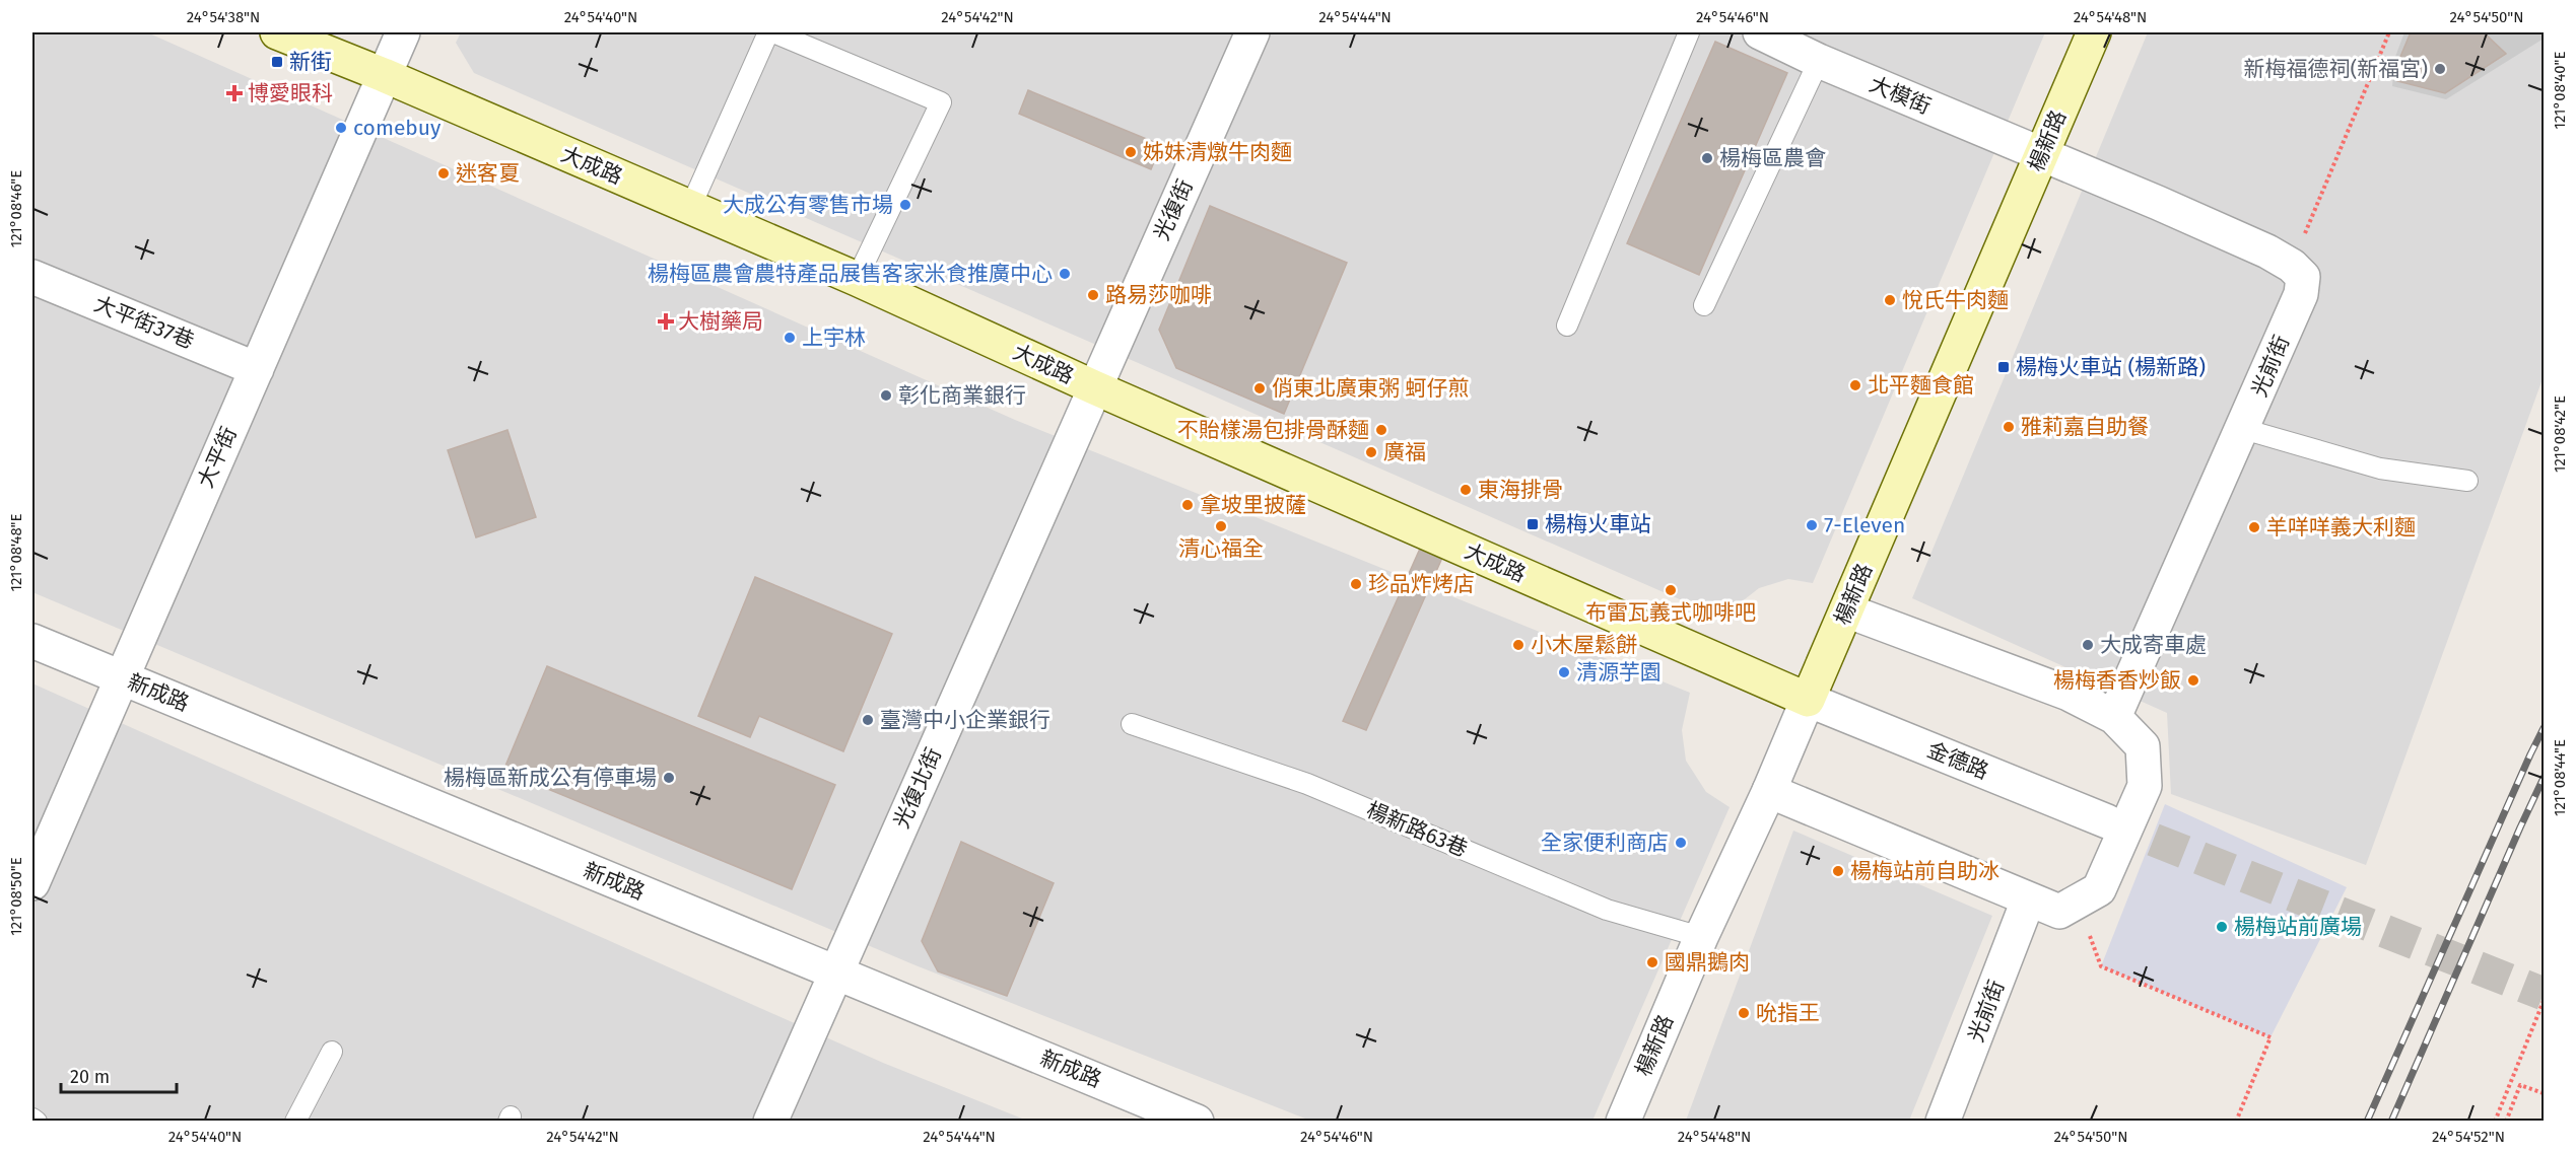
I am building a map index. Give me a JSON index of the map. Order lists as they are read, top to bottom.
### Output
{
  "streets": {
    "main road": ["楊新路", "大成路"],
    "street": [
      "大模街",
      "光復街",
      "大平街37巷",
      "光前街",
      "大平街",
      "新成路",
      "金德路",
      "光復北街"
    ],
    "lane": ["楊新路63巷"]
  },
  "crossings": [
    ["大模街", "楊新路"],
    ["楊新路", "大成路"],
    ["楊新路", "金德路"],
    ["楊新路", "楊新路63巷"],
    ["大成路", "光復街"],
    ["大成路", "大平街"],
    ["大成路", "金德路"],
    ["大成路", "光復北街"],
    ["光復街", "光復北街"],
    ["大平街37巷", "大平街"],
    ["大平街", "新成路"],
    ["新成路", "光復北街"]
  ],
  "places": {
    "transit": ["新街", "楊梅火車站 (楊新路)", "楊梅火車站"],
    "other": [
      "新梅福德祠(新福宮)",
      "comebuy",
      "姊妹清燉牛肉麵",
      "楊梅區農會",
      "迷客夏",
      "大成公有零售市場",
      "楊梅區農會農特產品展售客家米食推廣中心",
      "路易莎咖啡",
      "悅氏牛肉麵",
      "上宇林",
      "北平麵食館",
      "俏東北廣東粥 蚵仔煎",
      "彰化商業銀行",
      "雅莉嘉自助餐",
      "不貽樣湯包排骨酥麵",
      "廣福",
      "東海排骨",
      "拿坡里披薩",
      "7-Eleven",
      "清心福全",
      "羊咩咩義大利麵",
      "珍品炸烤店",
      "布雷瓦義式咖啡吧",
      "小木屋鬆餅",
      "大成寄車處",
      "清源芋園",
      "楊梅香香炒飯",
      "臺灣中小企業銀行",
      "楊梅區新成公有停車場",
      "全家便利商店",
      "楊梅站前自助冰",
      "楊梅站前廣場",
      "國鼎鵝肉",
      "吮指王"
    ],
    "health": ["博愛眼科", "大樹藥局"]
  },
  "scale_bar": "20 m",
  "coordinates": [
    "24°54'38\"N",
    "24°54'40\"N",
    "24°54'42\"N",
    "24°54'44\"N",
    "24°54'46\"N",
    "24°54'48\"N",
    "24°54'50\"N",
    "121°08'40\"E",
    "121°08'46\"E",
    "121°08'42\"E",
    "121°08'48\"E",
    "121°08'44\"E",
    "121°08'50\"E",
    "24°54'52\"N"
  ]
}
